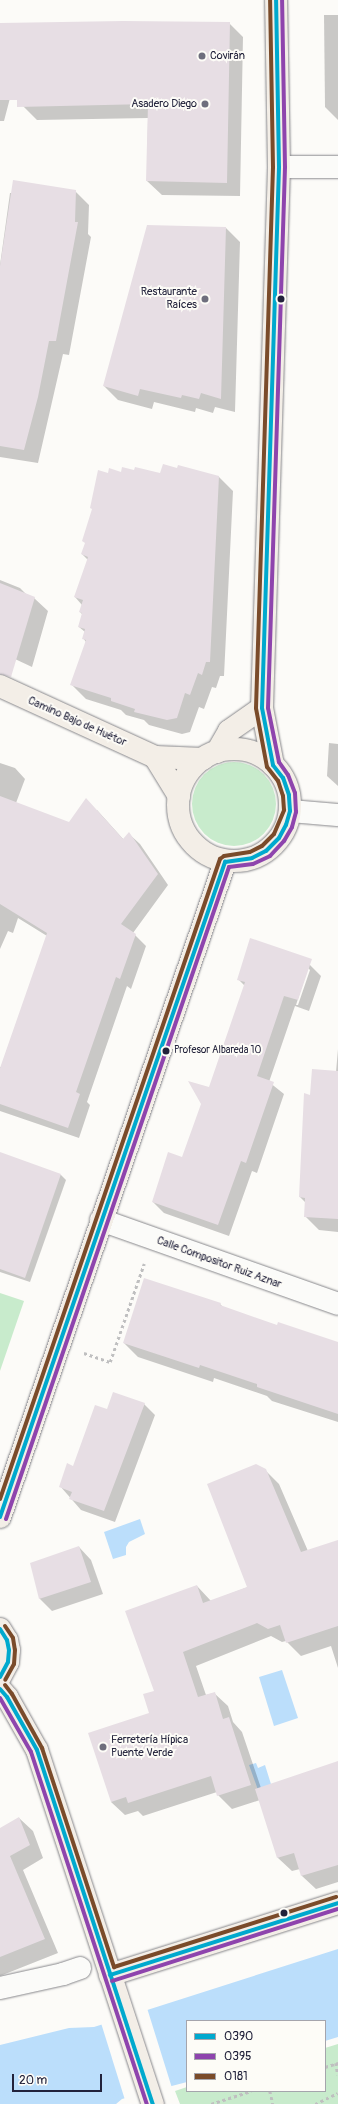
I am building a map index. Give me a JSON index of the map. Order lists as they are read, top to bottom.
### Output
{
  "streets": {
    "main road": ["Camino Bajo de Huétor"],
    "street": ["Calle Compositor Ruiz Aznar"]
  },
  "places": [
    "Covirán",
    "Asadero Diego",
    "Restaurante Raíces",
    "Profesor Albareda 10",
    "Ferretería Hípica Puente Verde"
  ],
  "lines": ["transit line 0390", "transit line 0395", "transit line 0181"],
  "legend": ["0390", "0395", "0181"],
  "scale_bar": "20 m"
}
